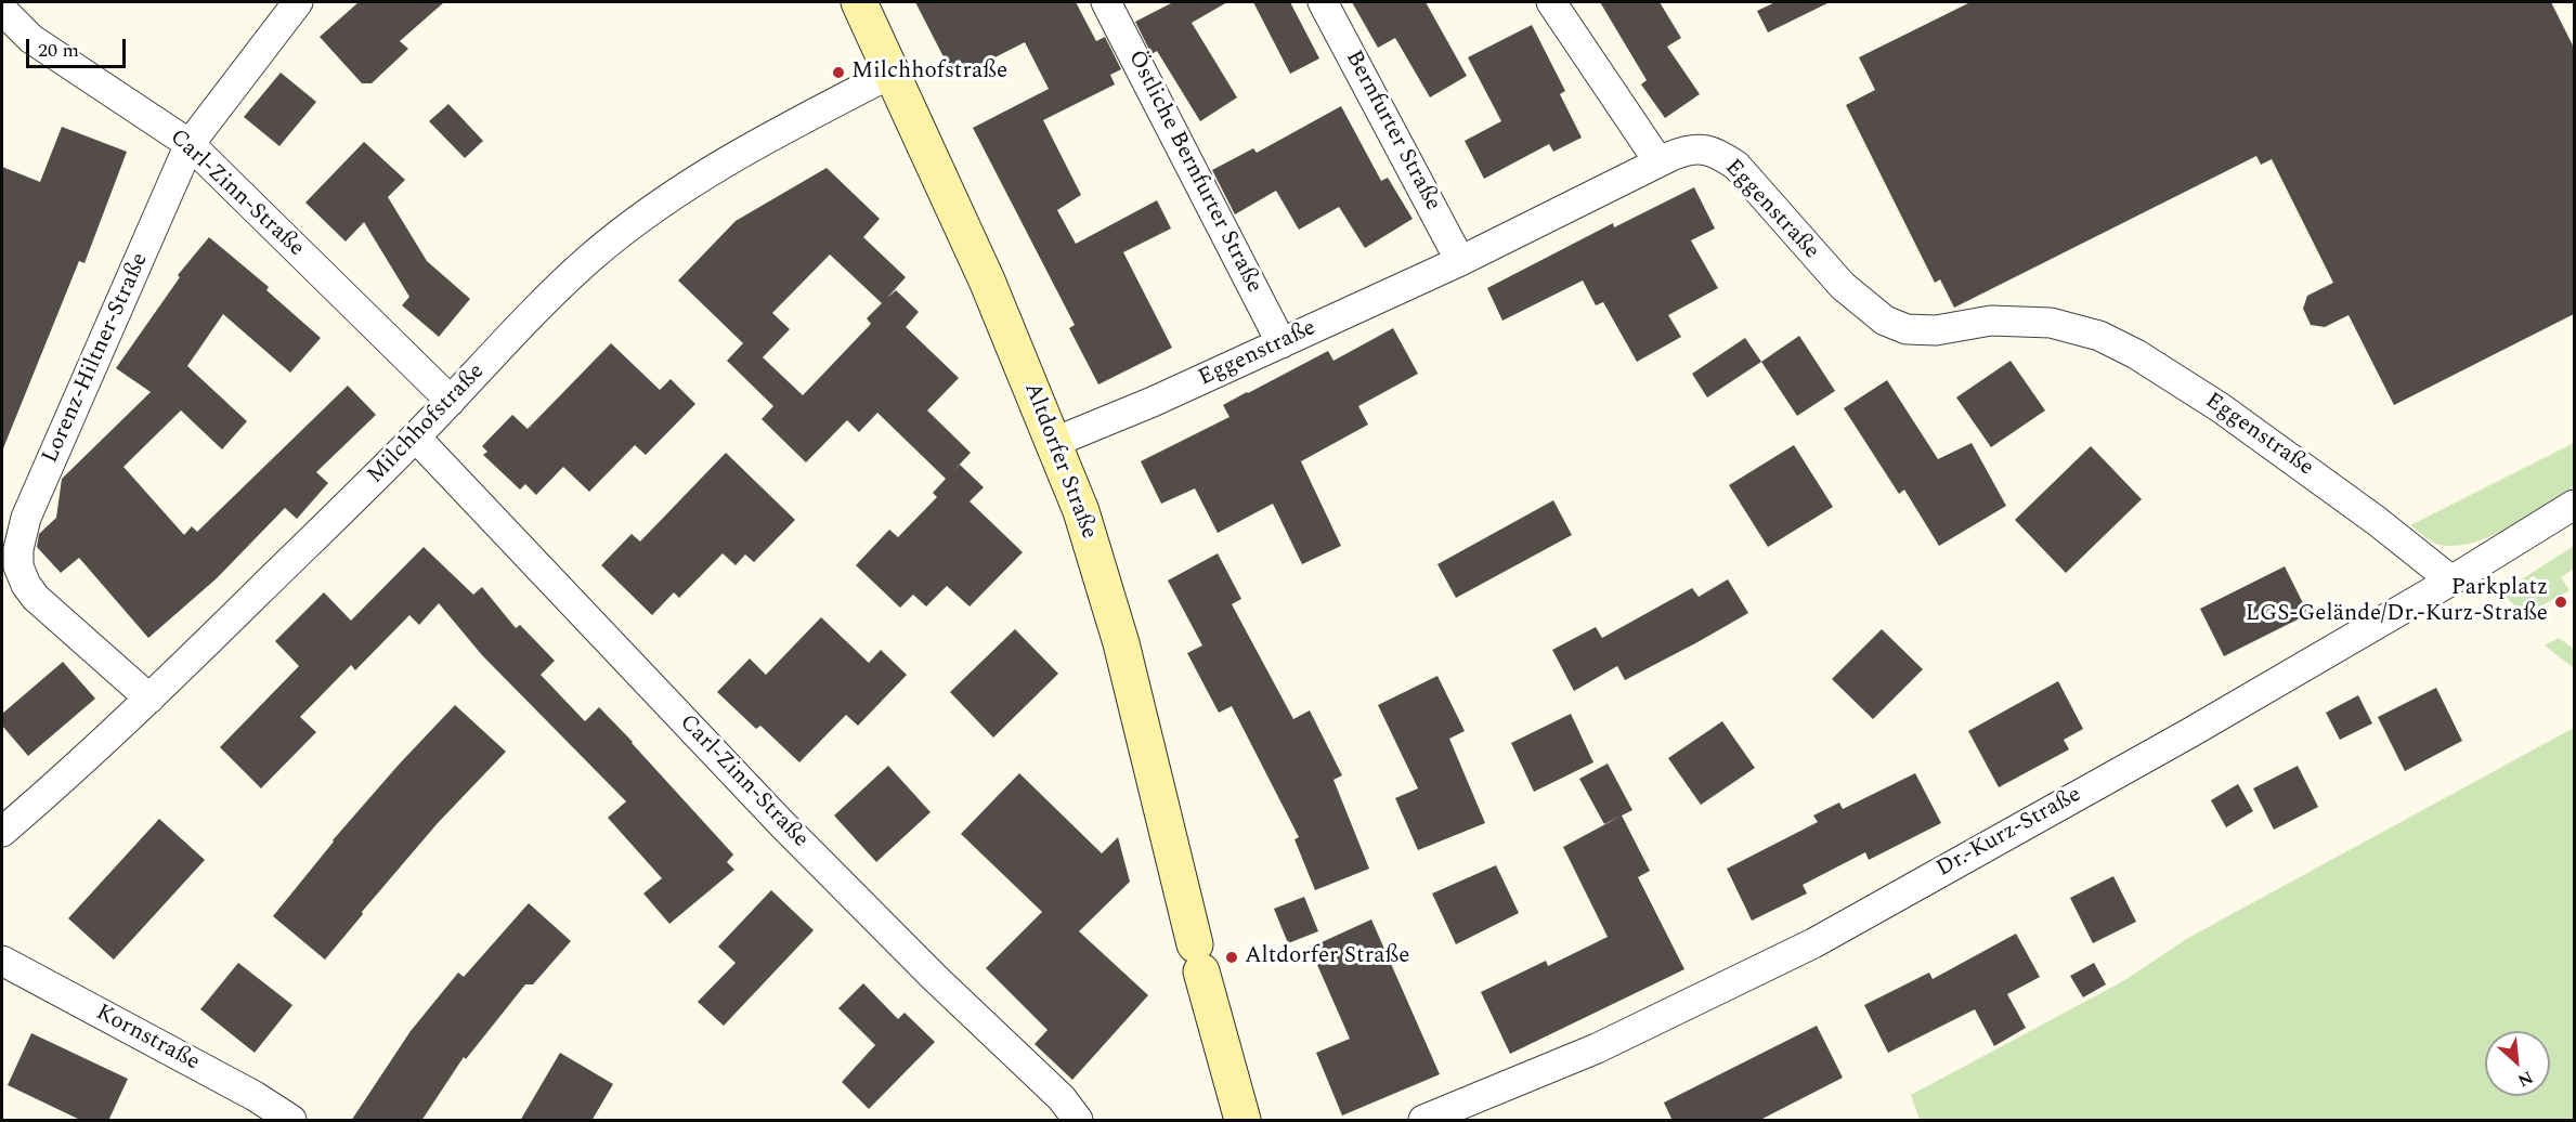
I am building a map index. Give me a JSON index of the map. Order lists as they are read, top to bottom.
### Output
{
  "streets": {
    "main road": ["Altdorfer Straße"],
    "street": [
      "Bernfurter Straße",
      "Östliche Bernfurter Straße",
      "Carl-Zinn-Straße",
      "Eggenstraße",
      "Lorenz-Hiltner-Straße",
      "Milchhofstraße",
      "Dr.-Kurz-Straße",
      "Kornstraße"
    ]
  },
  "crossings": [
    ["Bernfurter Straße", "Eggenstraße"],
    ["Östliche Bernfurter Straße", "Eggenstraße"],
    ["Carl-Zinn-Straße", "Lorenz-Hiltner-Straße"],
    ["Carl-Zinn-Straße", "Milchhofstraße"],
    ["Eggenstraße", "Altdorfer Straße"],
    ["Eggenstraße", "Dr.-Kurz-Straße"],
    ["Lorenz-Hiltner-Straße", "Milchhofstraße"],
    ["Milchhofstraße", "Altdorfer Straße"]
  ],
  "places": ["Milchhofstraße", "Parkplatz LGS-Gelände/Dr.-Kurz-Straße", "Altdorfer Straße"],
  "scale_bar": "20 m",
  "north": "bottom right"
}
